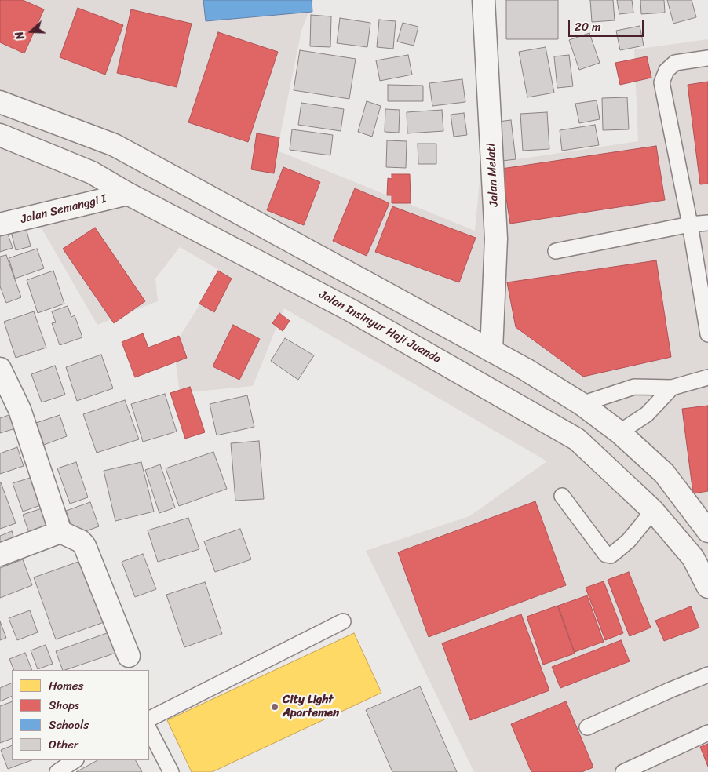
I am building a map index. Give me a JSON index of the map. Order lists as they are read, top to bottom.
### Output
{
  "streets": {
    "main road": ["Jalan Melati", "Jalan Semanggi I", "Jalan Insinyur Haji Juanda"]
  },
  "crossings": [
    ["Jalan Semanggi I", "Jalan Insinyur Haji Juanda"]
  ],
  "places": ["City Light Apartemen"],
  "legend": [
    "Homes",
    "Shops",
    "Schools",
    "Other"
  ],
  "scale_bar": "20 m",
  "north": "left"
}
